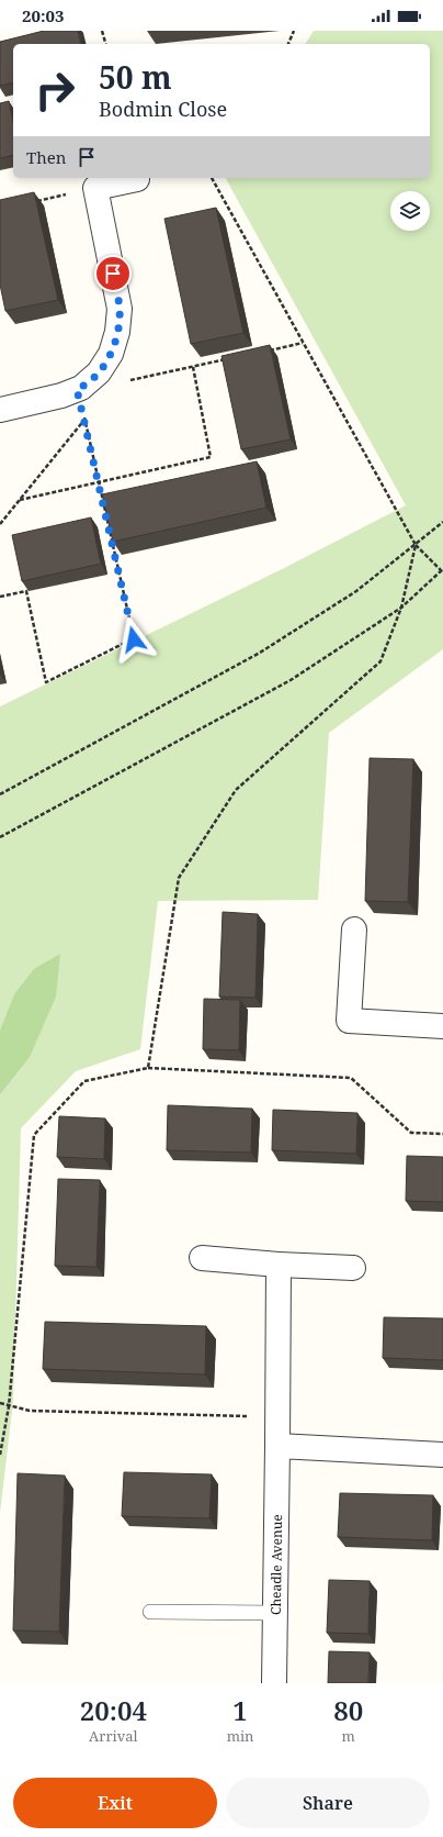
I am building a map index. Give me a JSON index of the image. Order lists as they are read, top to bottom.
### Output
{
  "streets": {
    "street": ["Cheadle Avenue"]
  },
  "page": {
    "status": "20:03",
    "turn": ["50 m", "Bodmin Close"],
    "then": "Then",
    "eta": [
      "20:04",
      "Arrival",
      "1",
      "min",
      "80",
      "m"
    ],
    "buttons": ["Exit", "Share"]
  }
}
